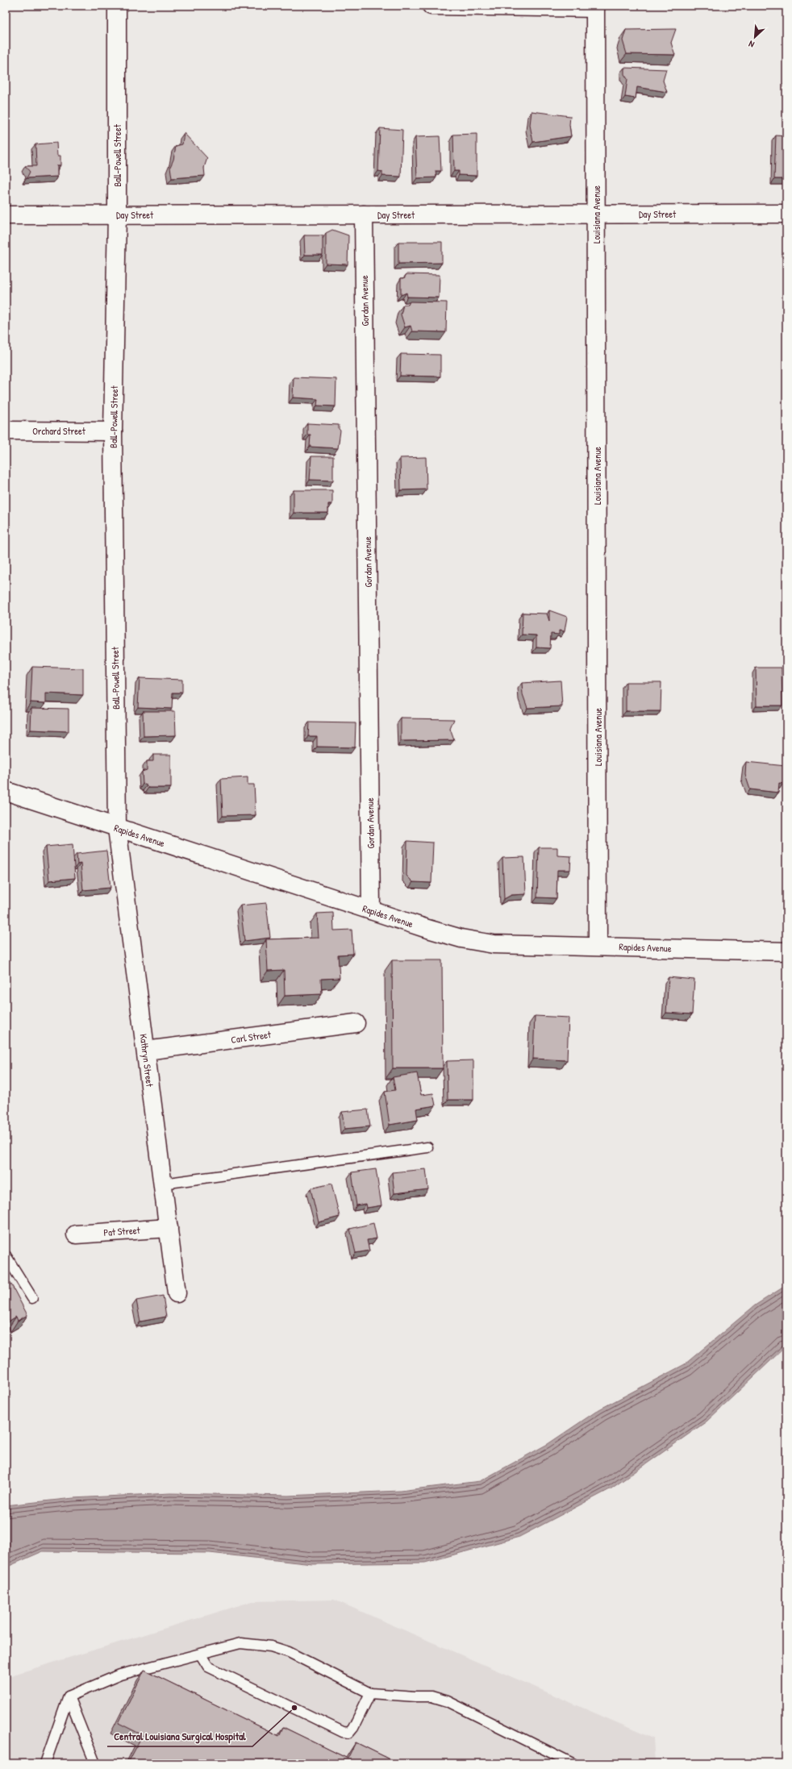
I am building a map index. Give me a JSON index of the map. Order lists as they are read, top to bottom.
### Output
{
  "streets": {
    "street": [
      "Ball-Powell Street",
      "Day Street",
      "Louisiana Avenue",
      "Gordan Avenue",
      "Orchard Street",
      "Rapides Avenue",
      "Carl Street",
      "Kathryn Street",
      "Pat Street"
    ]
  },
  "crossings": [
    ["Ball-Powell Street", "Day Street"],
    ["Ball-Powell Street", "Orchard Street"],
    ["Ball-Powell Street", "Rapides Avenue"],
    ["Ball-Powell Street", "Kathryn Street"],
    ["Day Street", "Louisiana Avenue"],
    ["Day Street", "Gordan Avenue"],
    ["Louisiana Avenue", "Rapides Avenue"],
    ["Gordan Avenue", "Rapides Avenue"],
    ["Rapides Avenue", "Kathryn Street"],
    ["Carl Street", "Kathryn Street"],
    ["Kathryn Street", "Pat Street"]
  ],
  "places": ["Central Louisiana Surgical Hospital"],
  "north": "bottom left"
}
